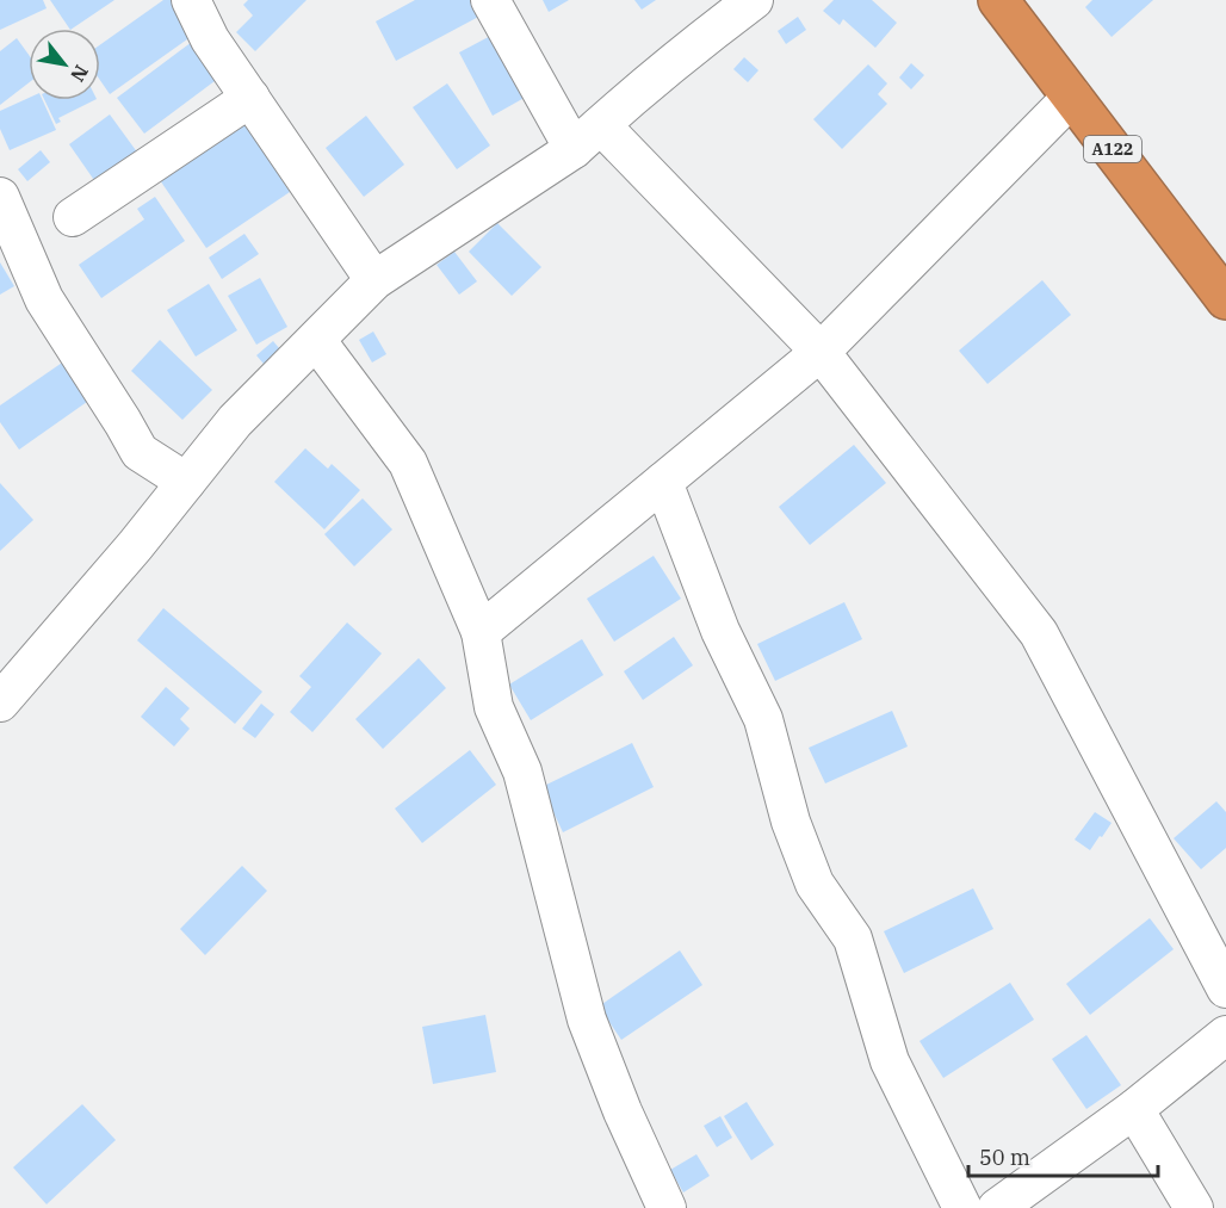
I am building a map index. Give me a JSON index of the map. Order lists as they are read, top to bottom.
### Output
{
  "streets": {
    "highway": ["A122"]
  },
  "scale_bar": "50 m",
  "north": "bottom right"
}
